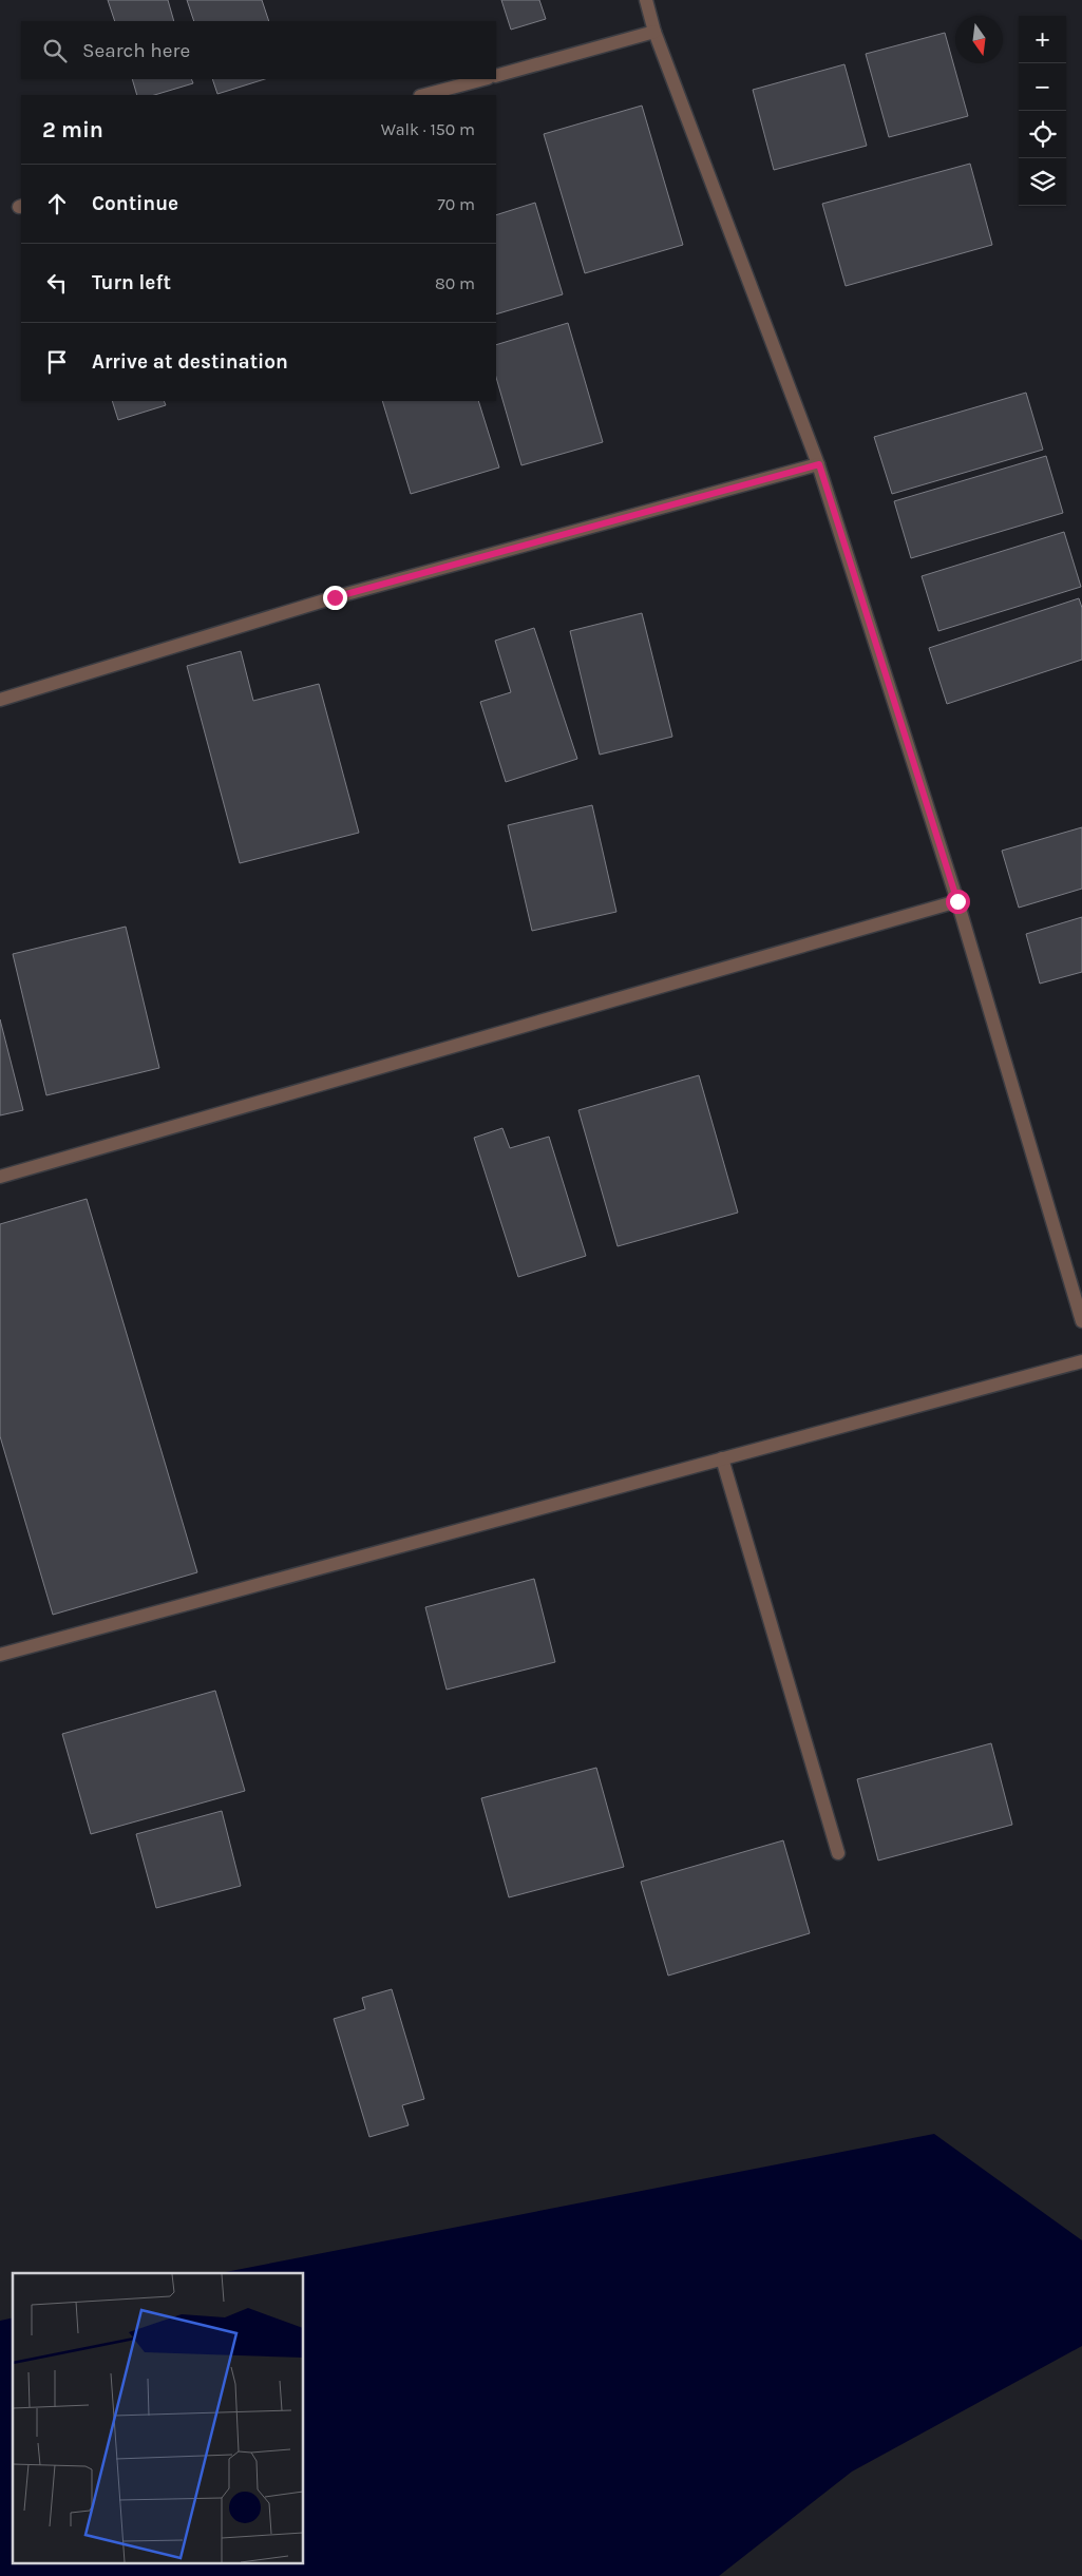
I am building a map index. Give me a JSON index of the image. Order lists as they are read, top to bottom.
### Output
{
  "north": "bottom",
  "page": {
    "map_buttons": ["+", "−"],
    "search": "Search here",
    "heading": ["2 min", "Walk · 150 m"],
    "list": [
      ["Continue", "70 m"],
      ["Turn left", "80 m"],
      "Arrive at destination"
    ]
  }
}
